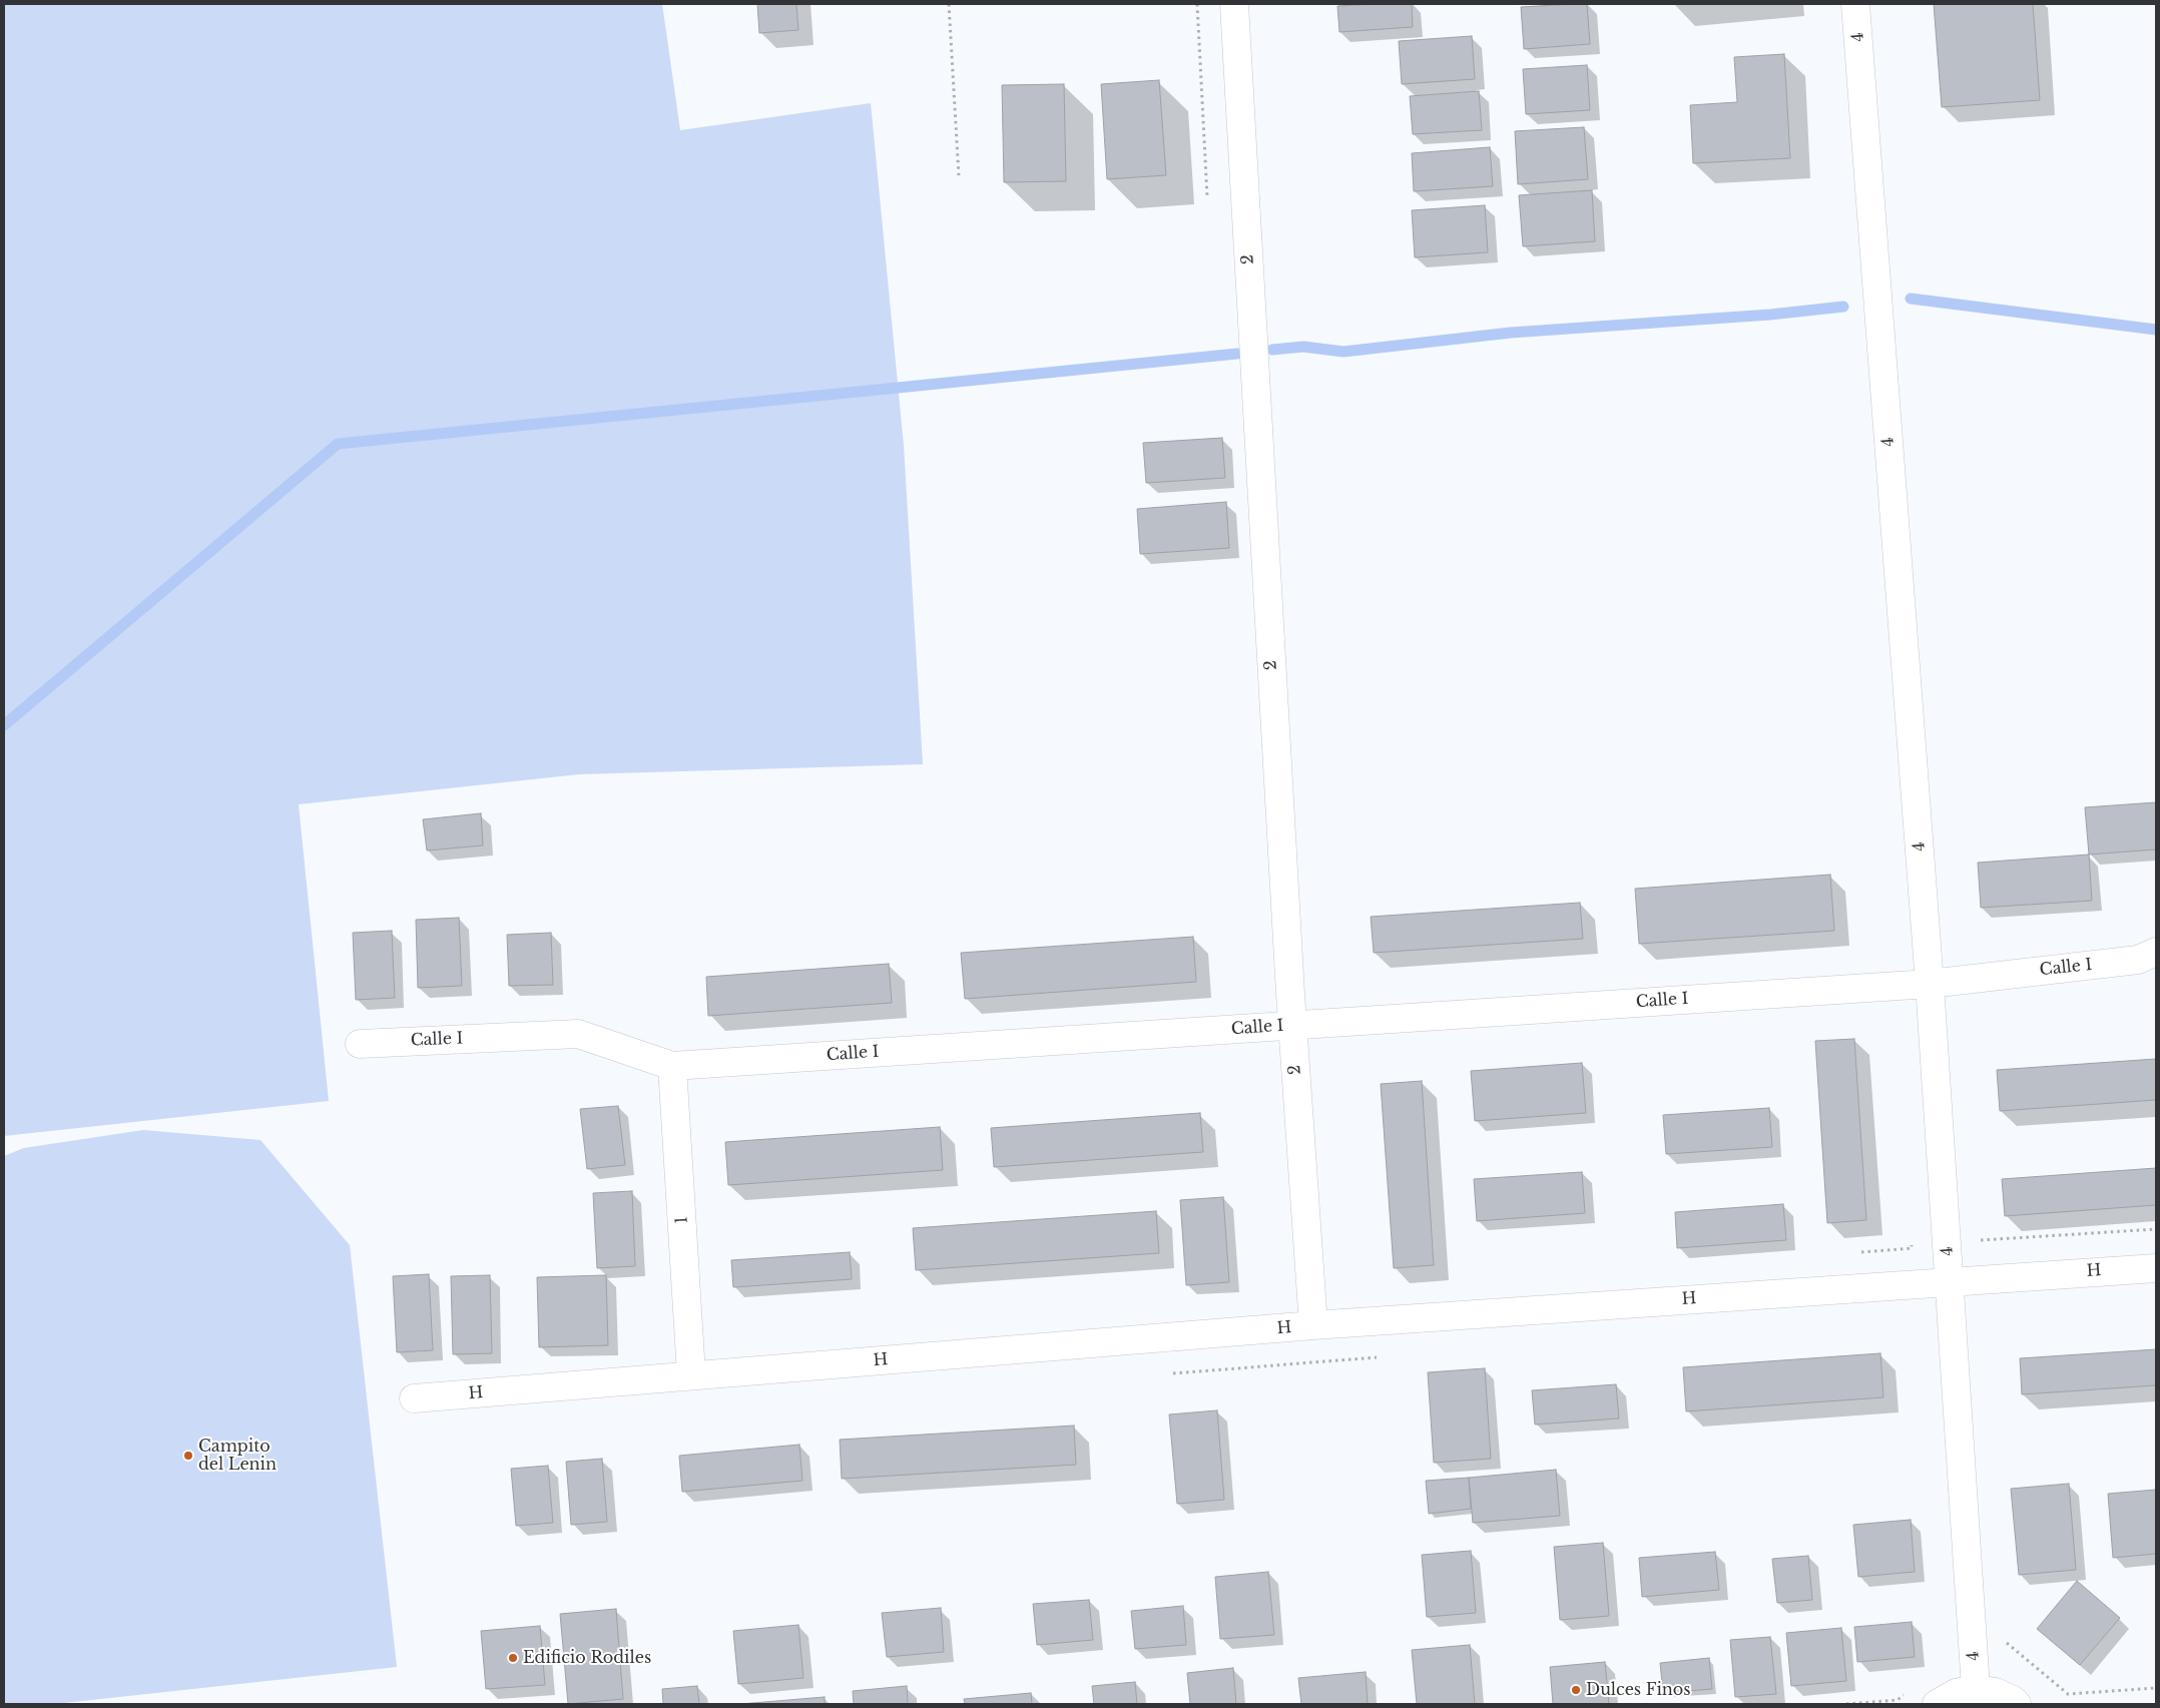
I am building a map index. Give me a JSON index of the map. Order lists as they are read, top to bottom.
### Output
{
  "streets": {
    "street": [
      "4",
      "2",
      "Calle I",
      "1",
      "H"
    ]
  },
  "crossings": [
    ["4", "Calle I"],
    ["4", "H"],
    ["2", "Calle I"],
    ["2", "H"],
    ["Calle I", "1"],
    ["1", "H"]
  ],
  "places": ["Campito del Lenin", "Edificio Rodiles", "Dulces Finos"]
}
